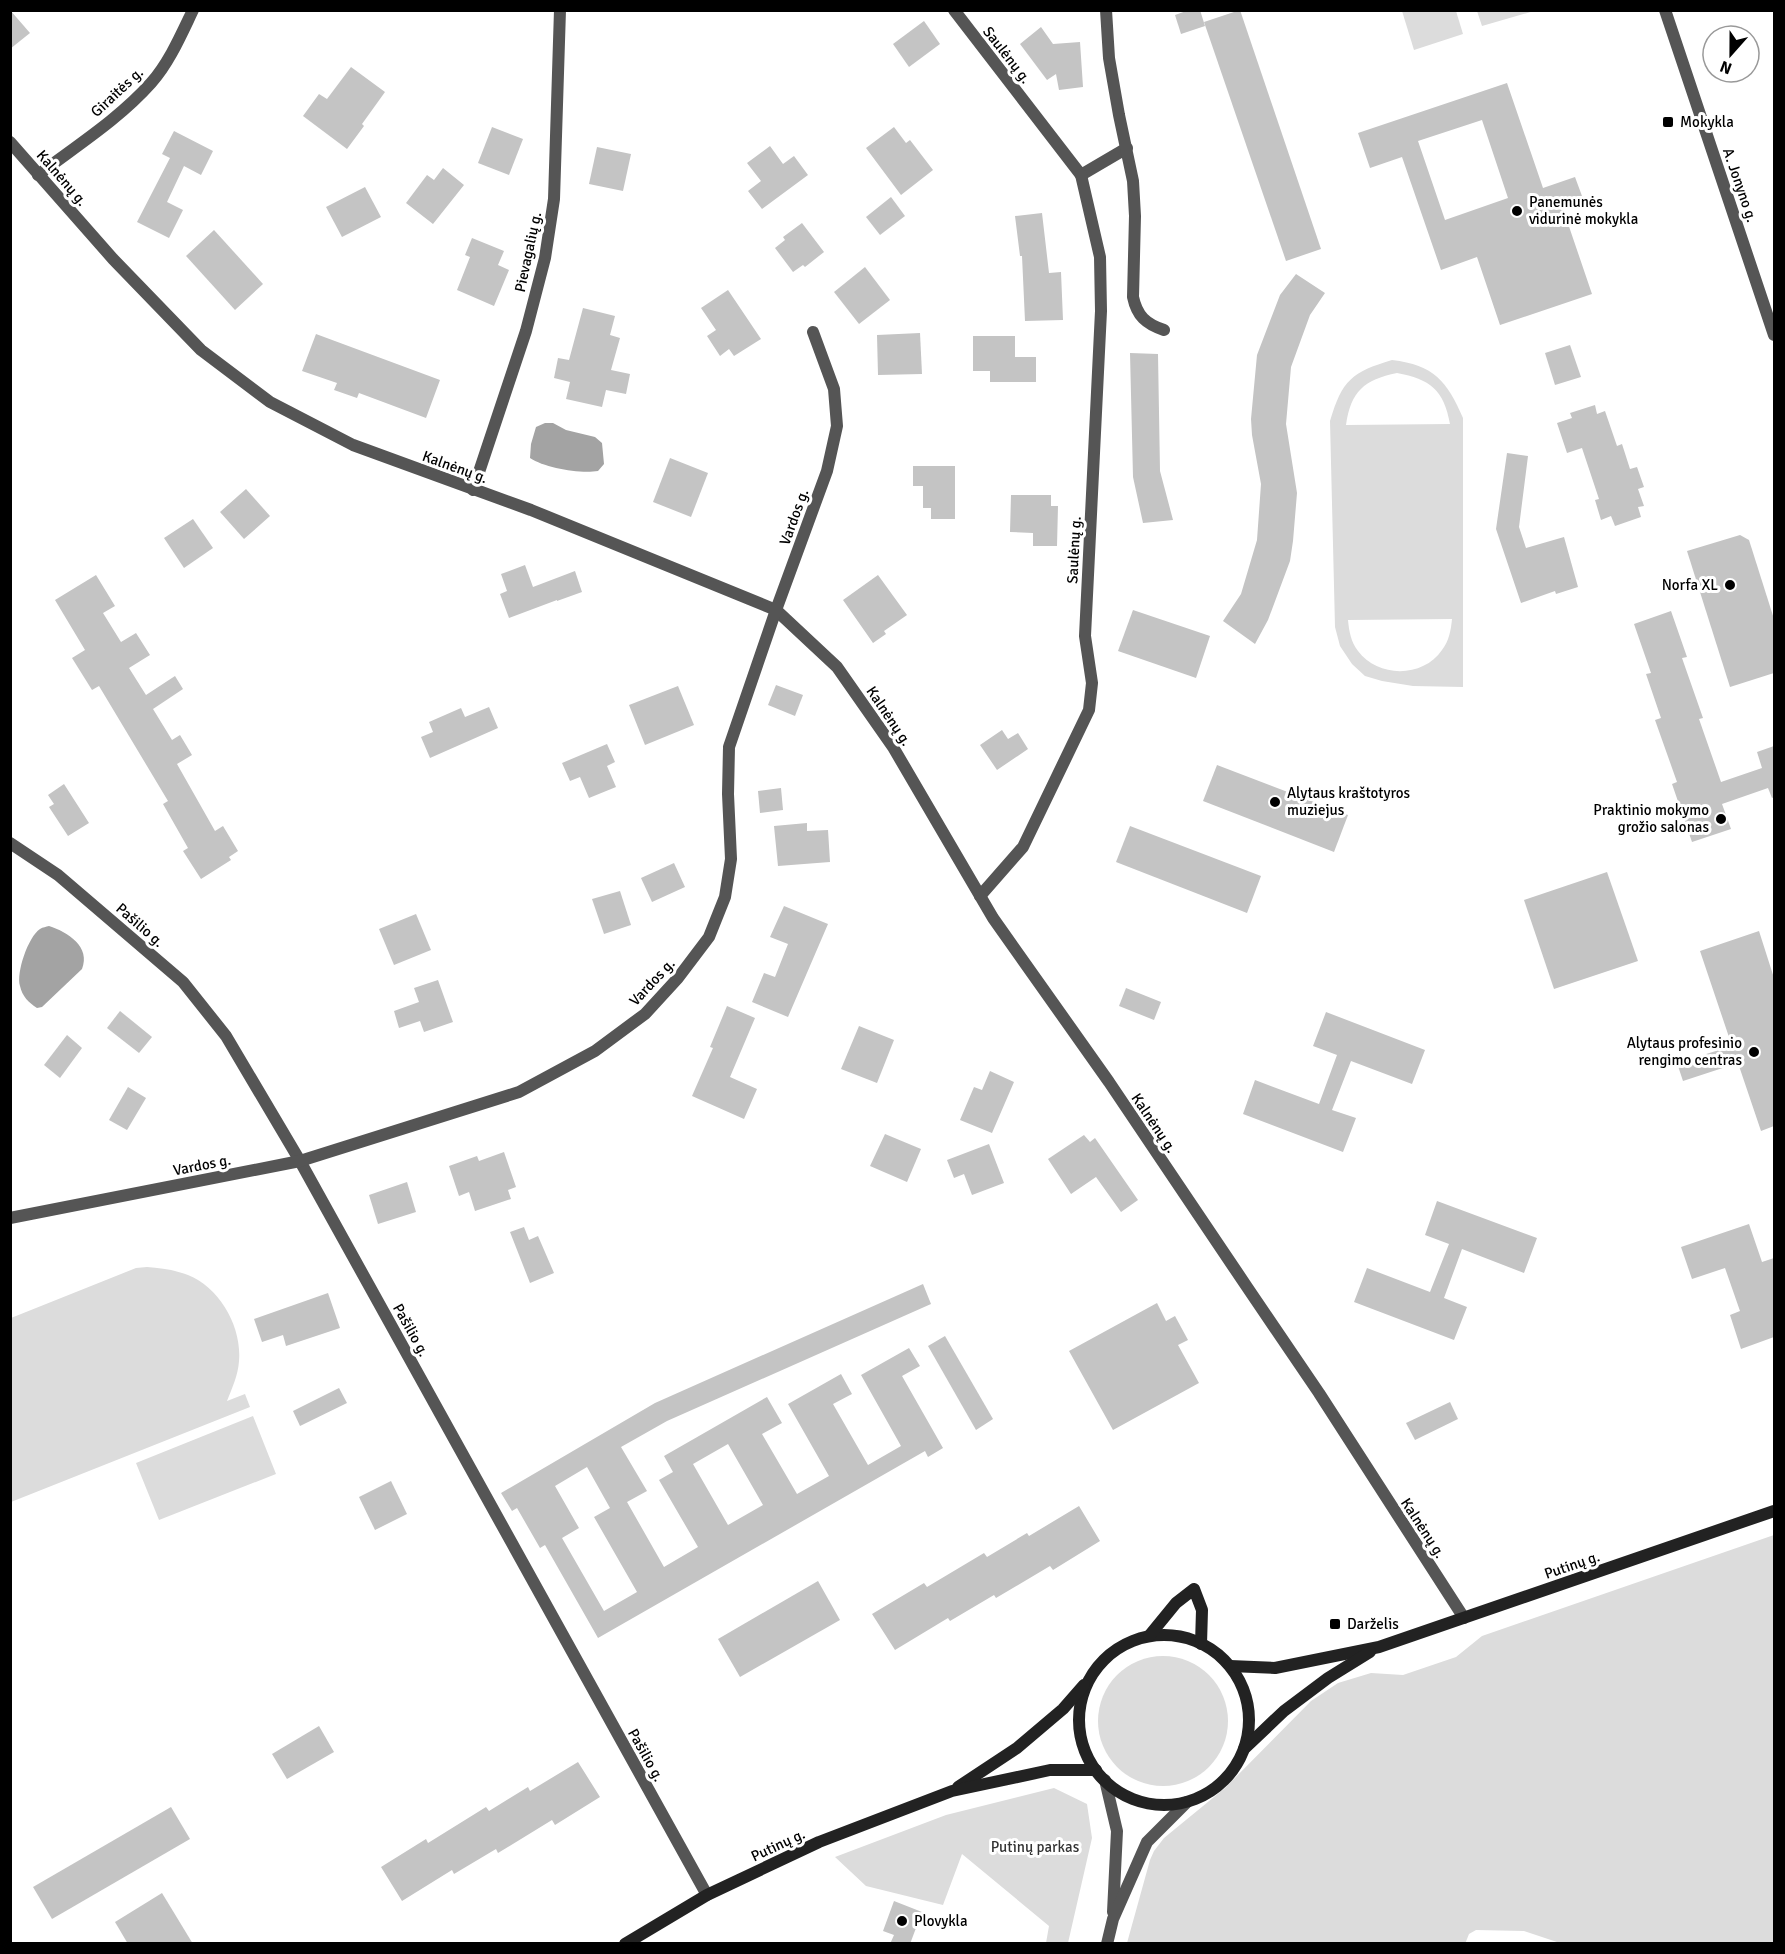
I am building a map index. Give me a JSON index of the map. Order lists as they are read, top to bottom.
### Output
{
  "streets": {
    "main road": ["Putinų g."],
    "street": [
      "Saulėnų g.",
      "Giraitės g.",
      "Kalnėnų g.",
      "A. Jonyno g.",
      "Pievagalių g.",
      "Vardos g.",
      "Pašilio g."
    ]
  },
  "crossings": [
    ["Saulėnų g.", "Kalnėnų g."],
    ["Giraitės g.", "Kalnėnų g."],
    ["Kalnėnų g.", "Pievagalių g."],
    ["Kalnėnų g.", "Vardos g."],
    ["Kalnėnų g.", "Putinų g."],
    ["Vardos g.", "Pašilio g."],
    ["Pašilio g.", "Putinų g."]
  ],
  "parks": ["Putinų parkas"],
  "places": {
    "transit": ["Mokykla", "Darželis"],
    "other": [
      "Panemunės vidurinė mokykla",
      "Norfa XL",
      "Alytaus kraštotyros muziejus",
      "Praktinio mokymo grožio salonas",
      "Alytaus profesinio rengimo centras",
      "Plovykla"
    ]
  },
  "north": "bottom"
}
